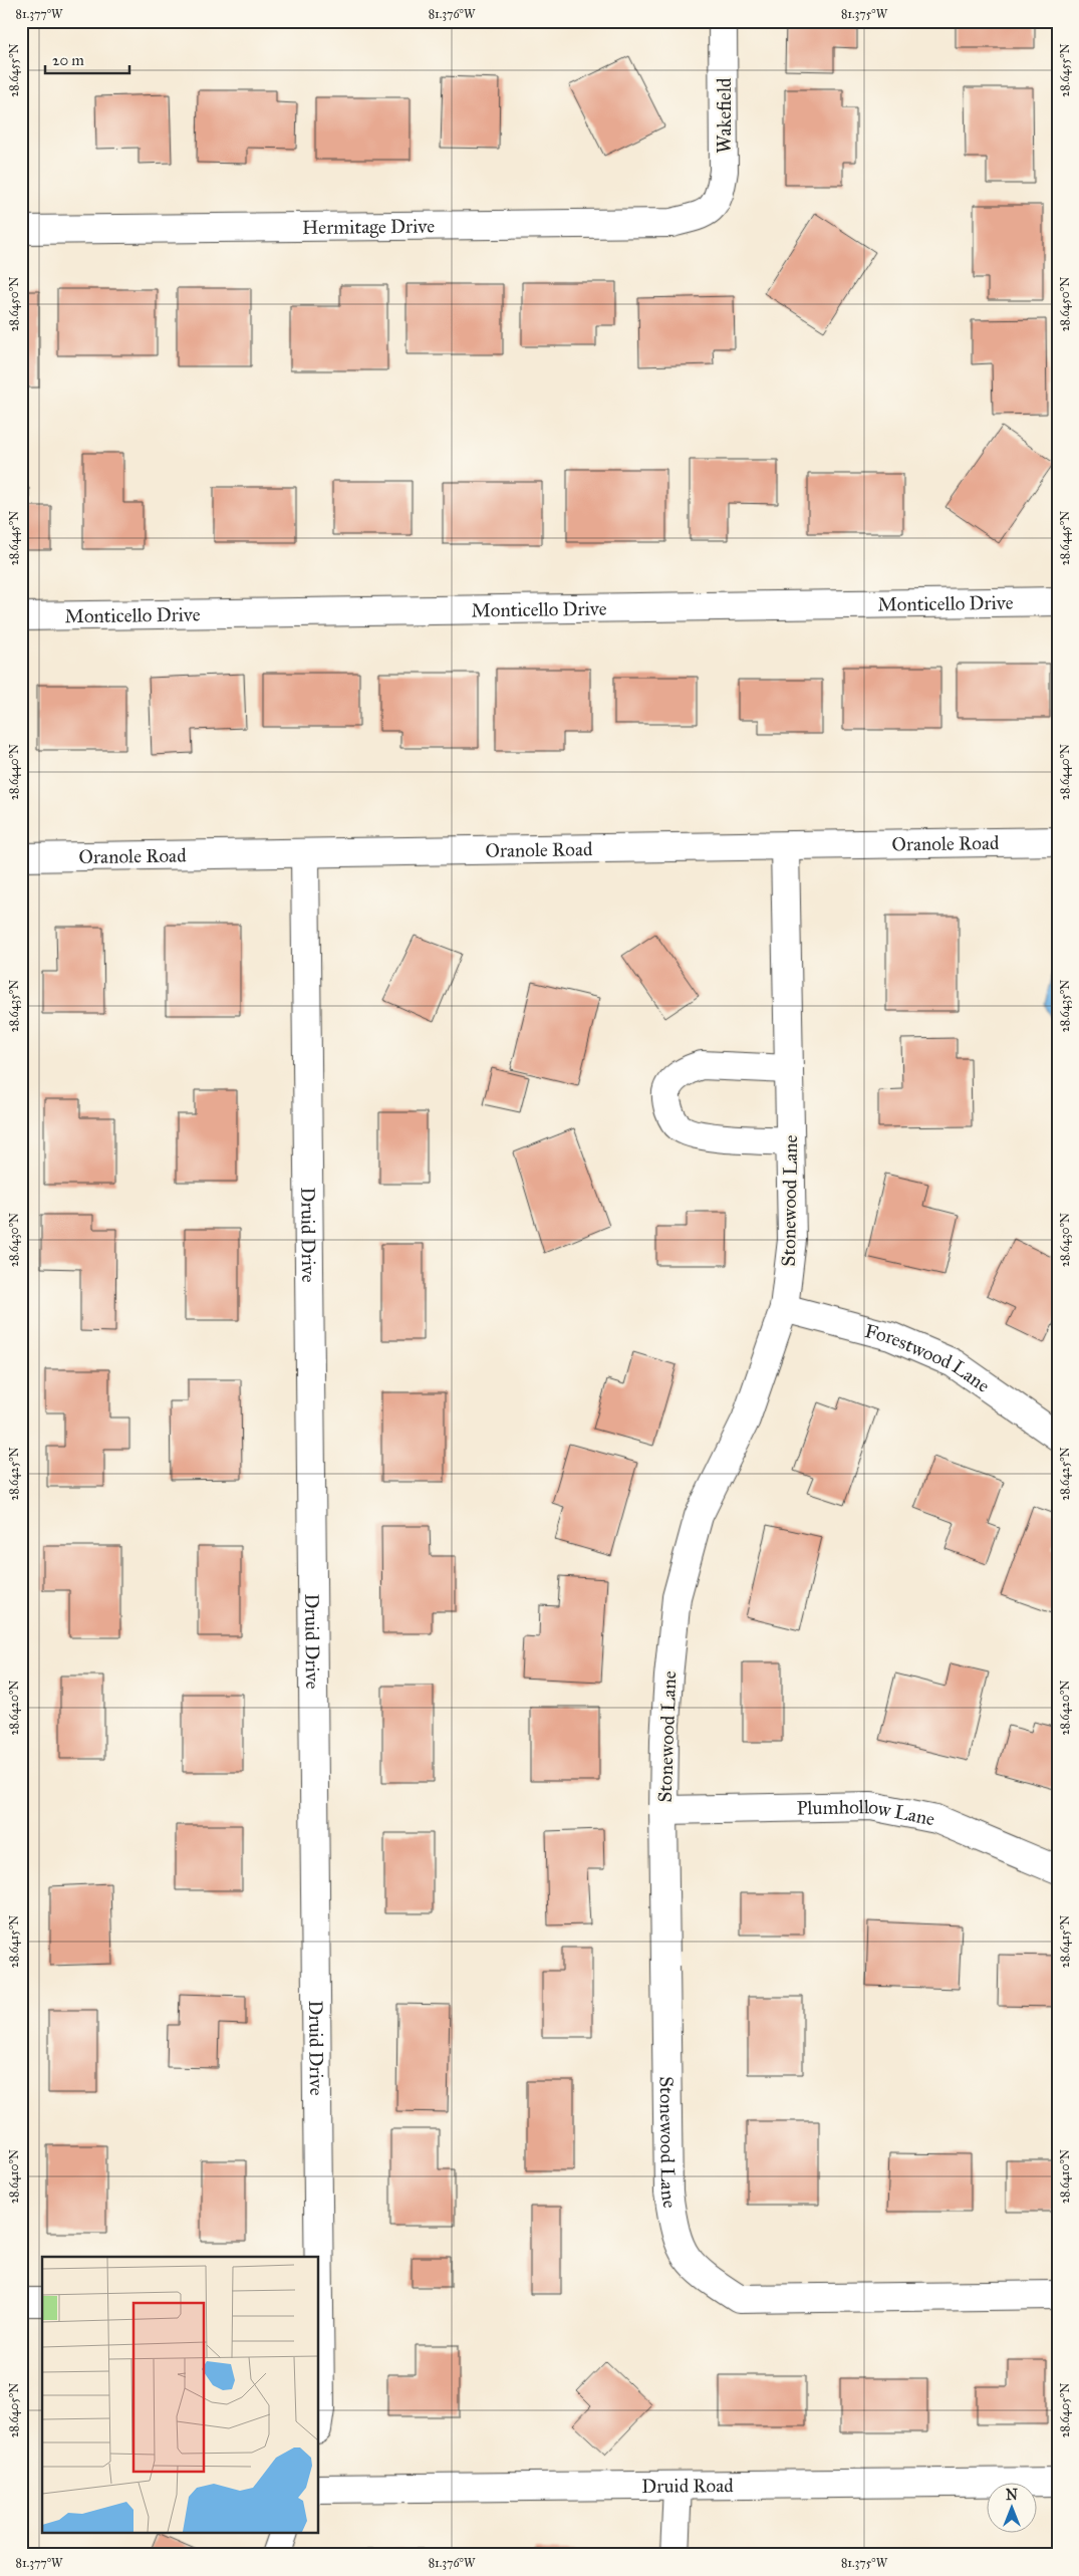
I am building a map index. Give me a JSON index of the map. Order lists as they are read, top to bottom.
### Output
{
  "streets": {
    "street": [
      "Wakefield",
      "Hermitage Drive",
      "Monticello Drive",
      "Oranole Road",
      "Stonewood Lane",
      "Druid Drive",
      "Forestwood Lane",
      "Plumhollow Lane",
      "Druid Road"
    ]
  },
  "crossings": [
    ["Wakefield", "Hermitage Drive"],
    ["Oranole Road", "Stonewood Lane"],
    ["Oranole Road", "Druid Drive"],
    ["Stonewood Lane", "Forestwood Lane"],
    ["Stonewood Lane", "Plumhollow Lane"]
  ],
  "scale_bar": "20 m",
  "north": "top",
  "coordinates": [
    "81.377°W",
    "81.376°W",
    "81.375°W",
    "28.6455°N",
    "28.6450°N",
    "28.6445°N",
    "28.6440°N",
    "28.6435°N",
    "28.6430°N",
    "28.6425°N",
    "28.6420°N",
    "28.6415°N",
    "28.6410°N",
    "28.6405°N"
  ]
}
